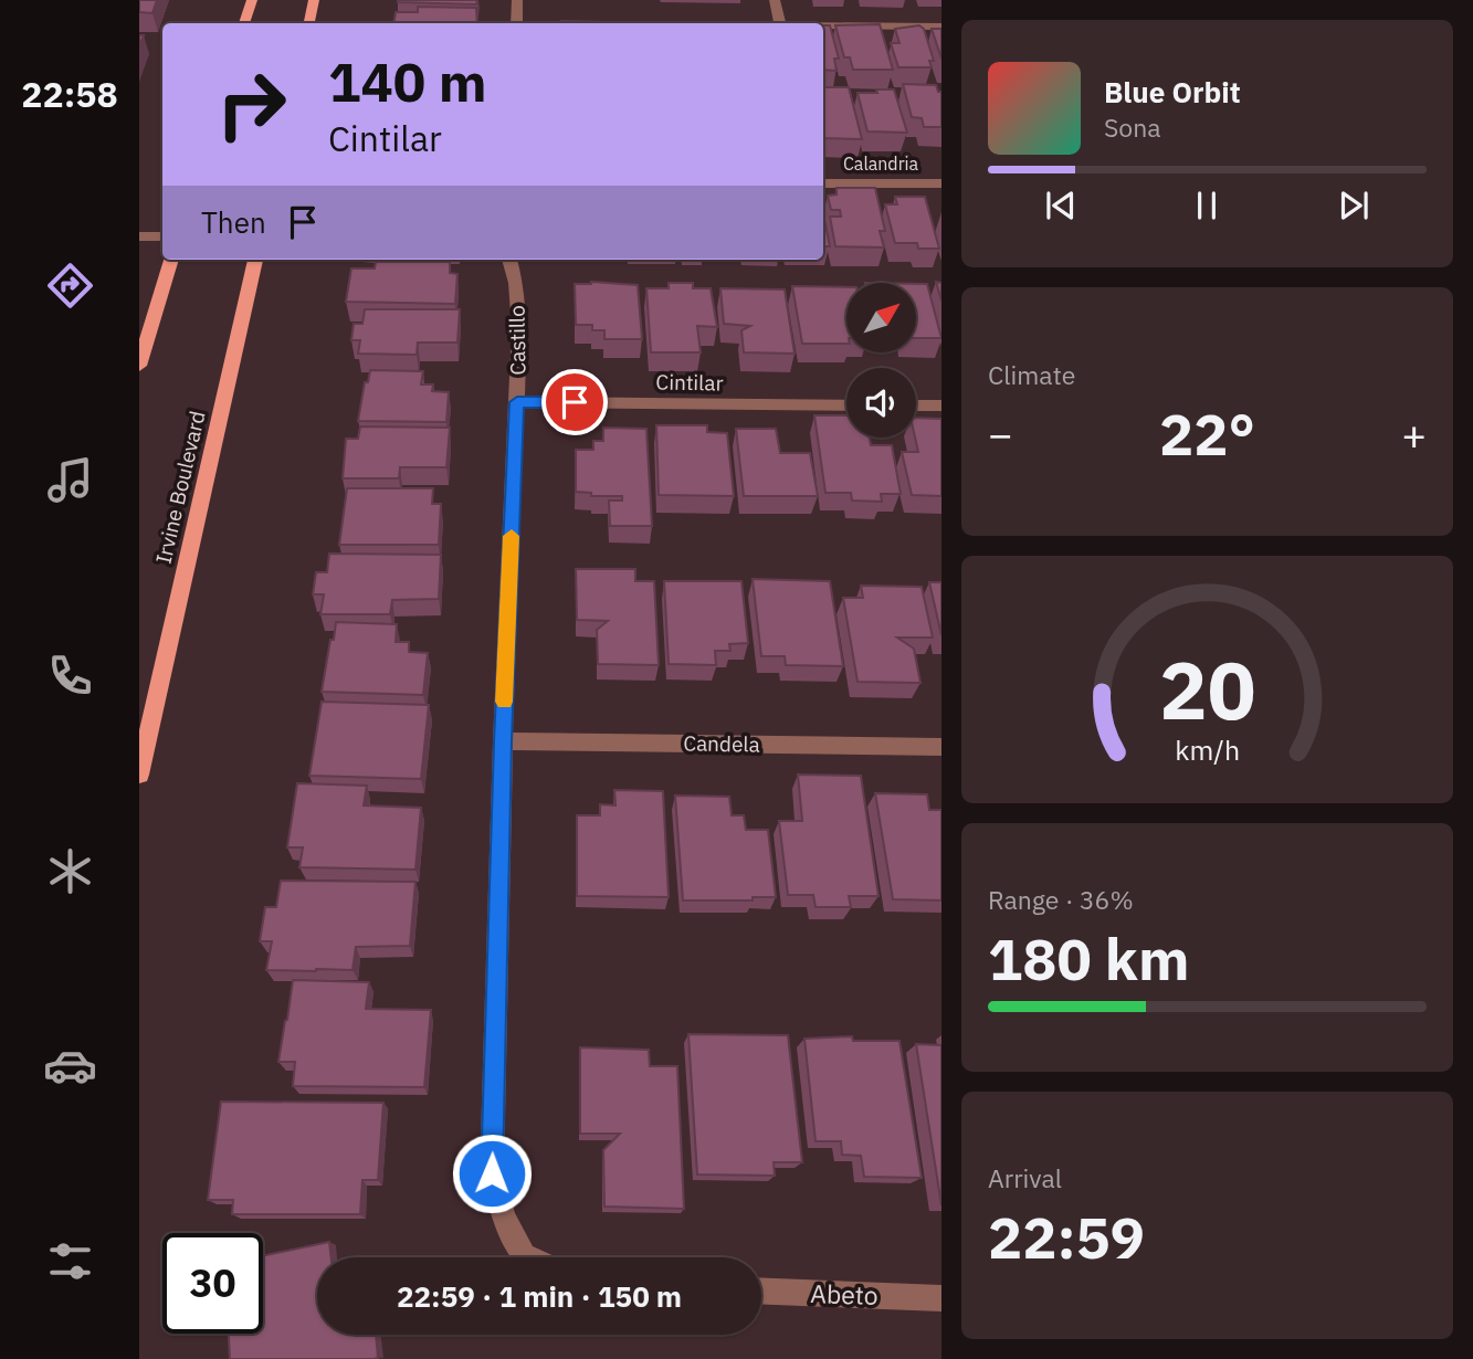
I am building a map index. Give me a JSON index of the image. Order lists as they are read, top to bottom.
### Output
{
  "streets": {
    "main road": ["Irvine Boulevard"],
    "street": [
      "Calandria",
      "Castillo",
      "Cintilar",
      "Candela",
      "Abeto"
    ]
  },
  "crossings": [
    ["Castillo", "Cintilar"],
    ["Castillo", "Candela"]
  ],
  "north": "top right",
  "page": {
    "tabs": "22:58",
    "turn": ["140 m", "Cintilar"],
    "song": ["Blue Orbit", "Sona"],
    "then": "Then",
    "tile": [
      "Climate",
      ["Range · 36%", "180 km"],
      ["Arrival", "22:59"]
    ],
    "heat": ["−", "22°", "+"],
    "limit": "30",
    "trip": "22:59 · 1 min · 150 m",
    "gauge": ["20", "km/h"]
  }
}
